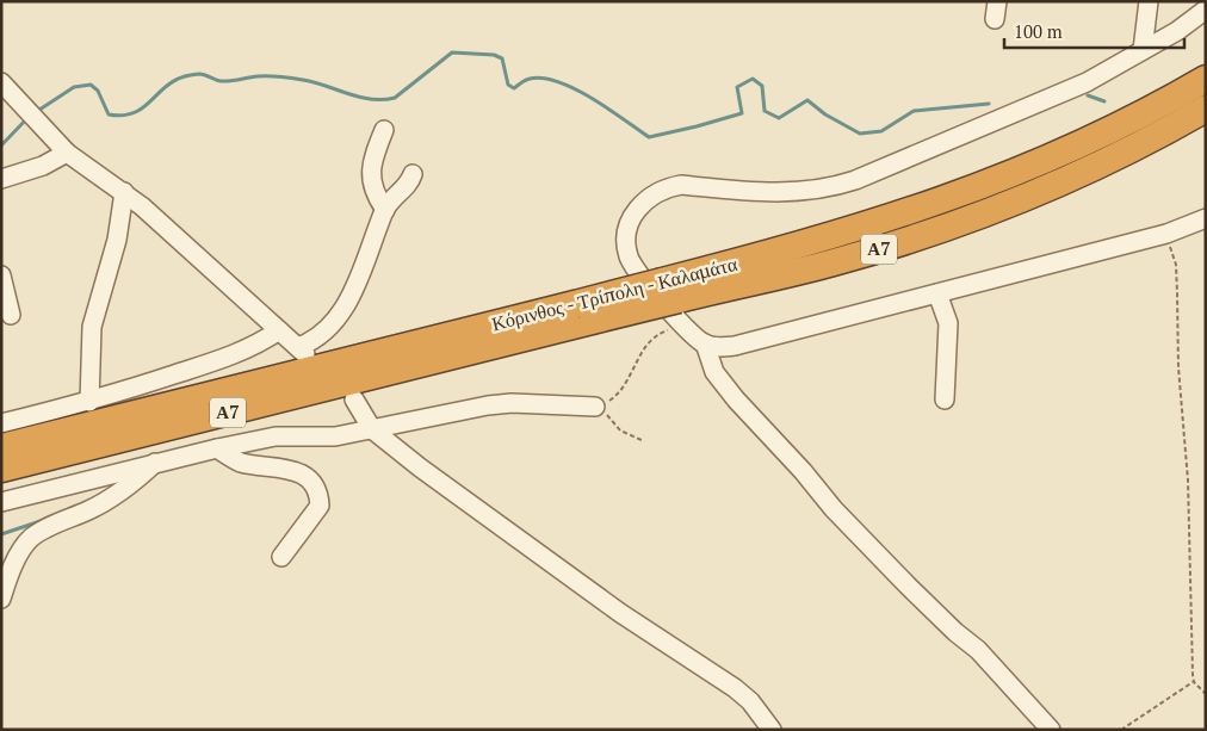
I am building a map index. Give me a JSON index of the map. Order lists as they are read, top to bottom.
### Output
{
  "streets": {
    "highway": ["Α7", "Κόρινθος - Τρίπολη - Καλαμάτα"]
  },
  "scale_bar": "100 m"
}
